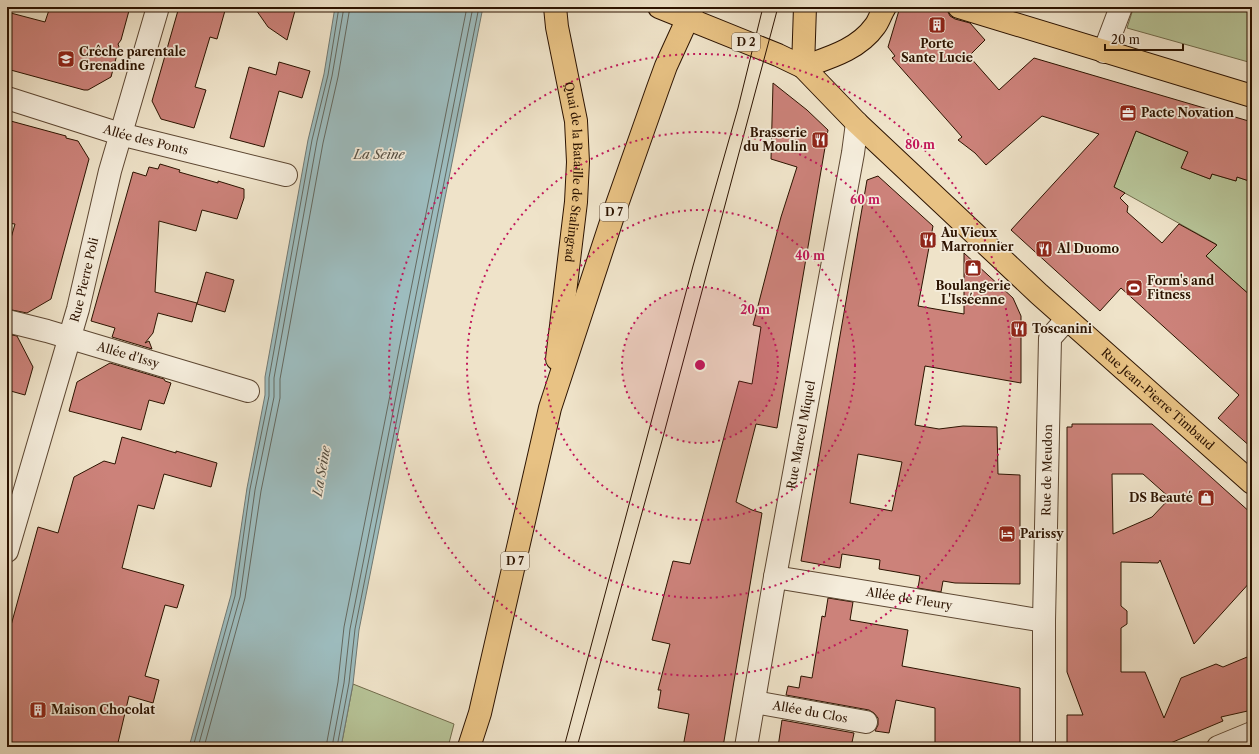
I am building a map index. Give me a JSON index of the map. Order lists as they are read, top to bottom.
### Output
{
  "streets": {
    "main road": [
      "D 2",
      "Quai de la Bataille de Stalingrad",
      "D 7",
      "Rue Jean-Pierre Timbaud"
    ],
    "street": [
      "Allée des Ponts",
      "Rue Pierre Poli",
      "Allée d'Issy",
      "Rue Marcel Miquel",
      "Rue de Meudon",
      "Allée de Fleury",
      "Allée du Clos"
    ]
  },
  "crossings": [
    ["D 2", "Quai de la Bataille de Stalingrad"],
    ["D 2", "Rue Jean-Pierre Timbaud"],
    ["Allée des Ponts", "Rue Pierre Poli"],
    ["Rue Pierre Poli", "Allée d'Issy"],
    ["Rue Jean-Pierre Timbaud", "Rue Marcel Miquel"],
    ["Rue Jean-Pierre Timbaud", "Rue de Meudon"],
    ["Rue Marcel Miquel", "Allée de Fleury"],
    ["Rue Marcel Miquel", "Allée du Clos"],
    ["Rue de Meudon", "Allée de Fleury"]
  ],
  "water": ["La Seine"],
  "places": {
    "building": ["Porte Sante Lucie", "Maison Chocolat"],
    "school or university": ["Crêche parentale Grenadine"],
    "office": ["Pacte Novation"],
    "restaurant": [
      "Brasserie du Moulin",
      "Au Vieux Marronnier",
      "Al Duomo",
      "Toscanini"
    ],
    "shop": ["Boulangerie L'Isséenne", "DS Beauté"],
    "sports": ["Form's and Fitness"],
    "hotel": ["Parissy"]
  },
  "scale_bar": "20 m",
  "rings": [
    "80 m",
    "60 m",
    "40 m",
    "20 m"
  ]
}
